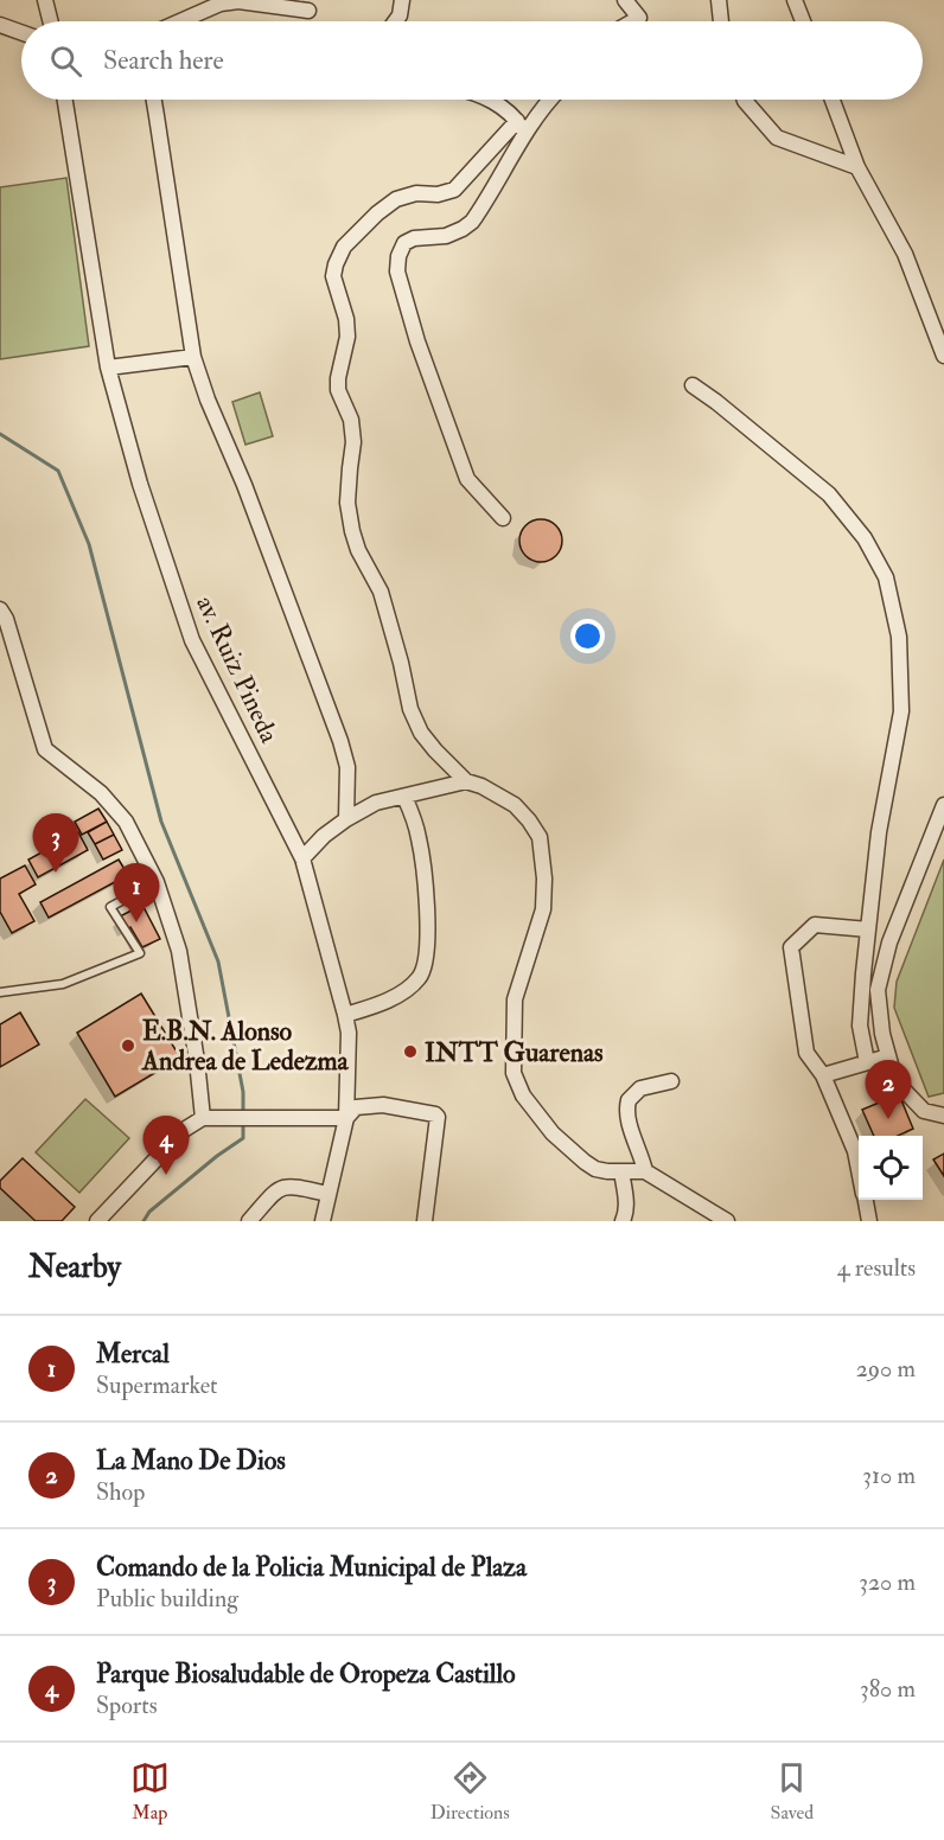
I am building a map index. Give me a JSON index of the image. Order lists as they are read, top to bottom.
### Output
{
  "streets": {
    "street": ["av. Ruiz Pineda"]
  },
  "places": ["E.B.N. Alonso Andrea de Ledezma", "INTT Guarenas"],
  "page": {
    "search": "Search here",
    "pins": [
      "3",
      "1",
      "2",
      "4"
    ],
    "heading": ["Nearby", "4 results"],
    "list": [
      {
        "mark": "1",
        "name": "Mercal",
        "note": "Supermarket",
        "value": "290 m"
      },
      {
        "mark": "2",
        "name": "La Mano De Dios",
        "note": "Shop",
        "value": "310 m"
      },
      {
        "mark": "3",
        "name": "Comando de la Policia Municipal de Plaza",
        "note": "Public building",
        "value": "320 m"
      },
      {
        "mark": "4",
        "name": "Parque Biosaludable de Oropeza Castillo",
        "note": "Sports",
        "value": "380 m"
      }
    ],
    "nav": ["Map", "Directions", "Saved"]
  }
}
